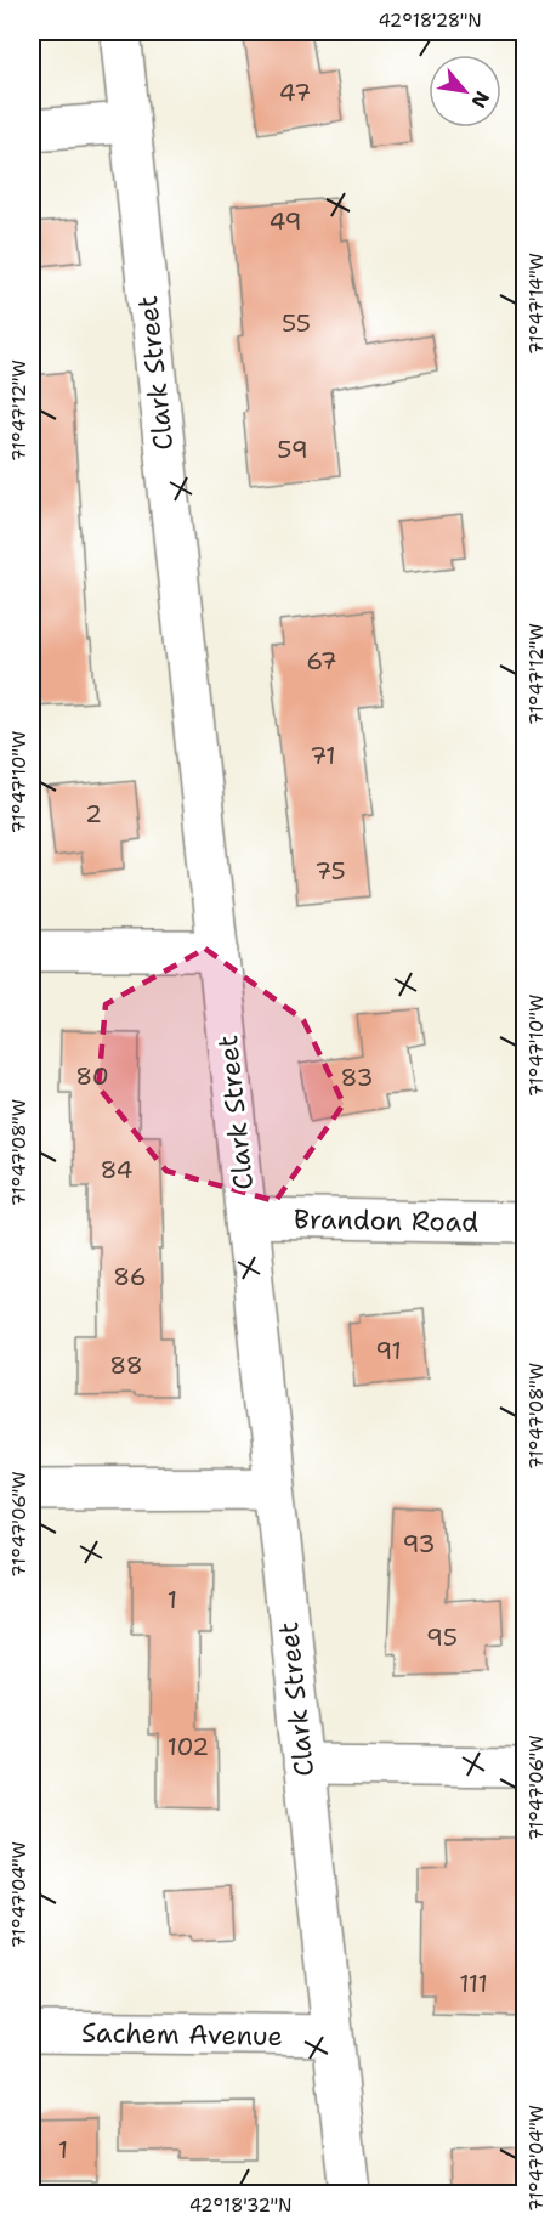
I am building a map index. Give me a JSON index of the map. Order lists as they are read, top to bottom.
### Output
{
  "streets": {
    "street": ["Clark Street", "Brandon Road", "Sachem Avenue"]
  },
  "crossings": [
    ["Clark Street", "Brandon Road"],
    ["Clark Street", "Sachem Avenue"]
  ],
  "house_numbers": [
    "47",
    "49",
    "55",
    "59",
    "67",
    "71",
    "2",
    "75",
    "80",
    "83",
    "84",
    "86",
    "91",
    "88",
    "93",
    "1",
    "95",
    "102",
    "111",
    "1"
  ],
  "north": "bottom right",
  "coordinates": [
    "42°18'28\"N",
    "71°47'14\"W",
    "71°47'12\"W",
    "71°47'10\"W",
    "71°47'08\"W",
    "71°47'06\"W",
    "71°47'04\"W",
    "42°18'32\"N"
  ]
}
